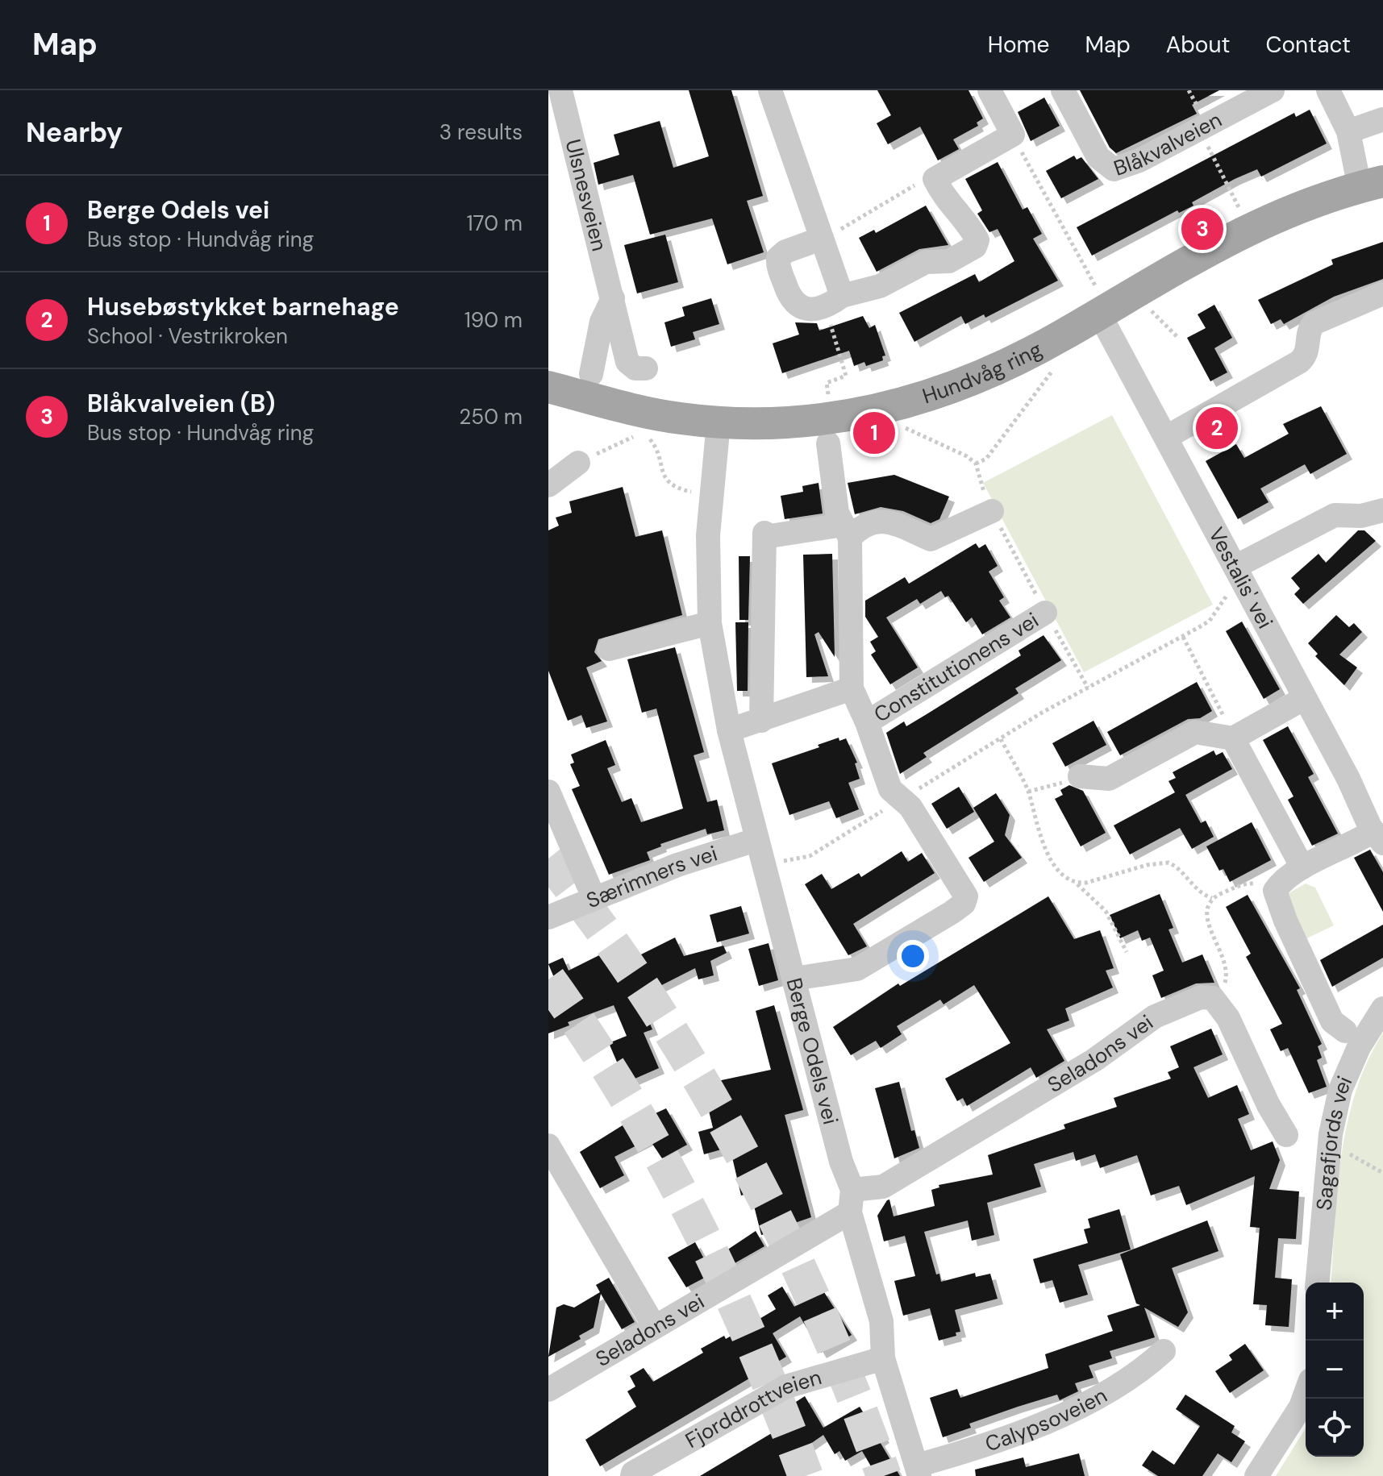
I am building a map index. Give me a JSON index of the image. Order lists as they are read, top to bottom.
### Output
{
  "streets": {
    "main road": ["Hundvåg ring"],
    "street": [
      "Blåkvalveien",
      "Ulsnesveien",
      "Vestalis' vei",
      "Constitutionens vei",
      "Særimners vei",
      "Berge Odels vei",
      "Seladons vei",
      "Sagafjords vei",
      "Fjorddrottveien",
      "Calypsoveien"
    ]
  },
  "crossings": [
    ["Hundvåg ring", "Vestalis' vei"],
    ["Hundvåg ring", "Berge Odels vei"],
    ["Constitutionens vei", "Berge Odels vei"],
    ["Særimners vei", "Berge Odels vei"],
    ["Berge Odels vei", "Seladons vei"],
    ["Berge Odels vei", "Fjorddrottveien"],
    ["Berge Odels vei", "Calypsoveien"]
  ],
  "page": {
    "header": "Map",
    "nav": [
      "Home",
      "Map",
      "About",
      "Contact"
    ],
    "heading": ["Nearby", "3 results"],
    "list": [
      {
        "mark": "1",
        "name": "Berge Odels vei",
        "note": "Bus stop · Hundvåg ring",
        "value": "170 m"
      },
      {
        "mark": "2",
        "name": "Husebøstykket barnehage",
        "note": "School · Vestrikroken",
        "value": "190 m"
      },
      {
        "mark": "3",
        "name": "Blåkvalveien (B)",
        "note": "Bus stop · Hundvåg ring",
        "value": "250 m"
      }
    ],
    "pins": ["3", "2", "1"],
    "map_buttons": ["+", "−"]
  }
}
